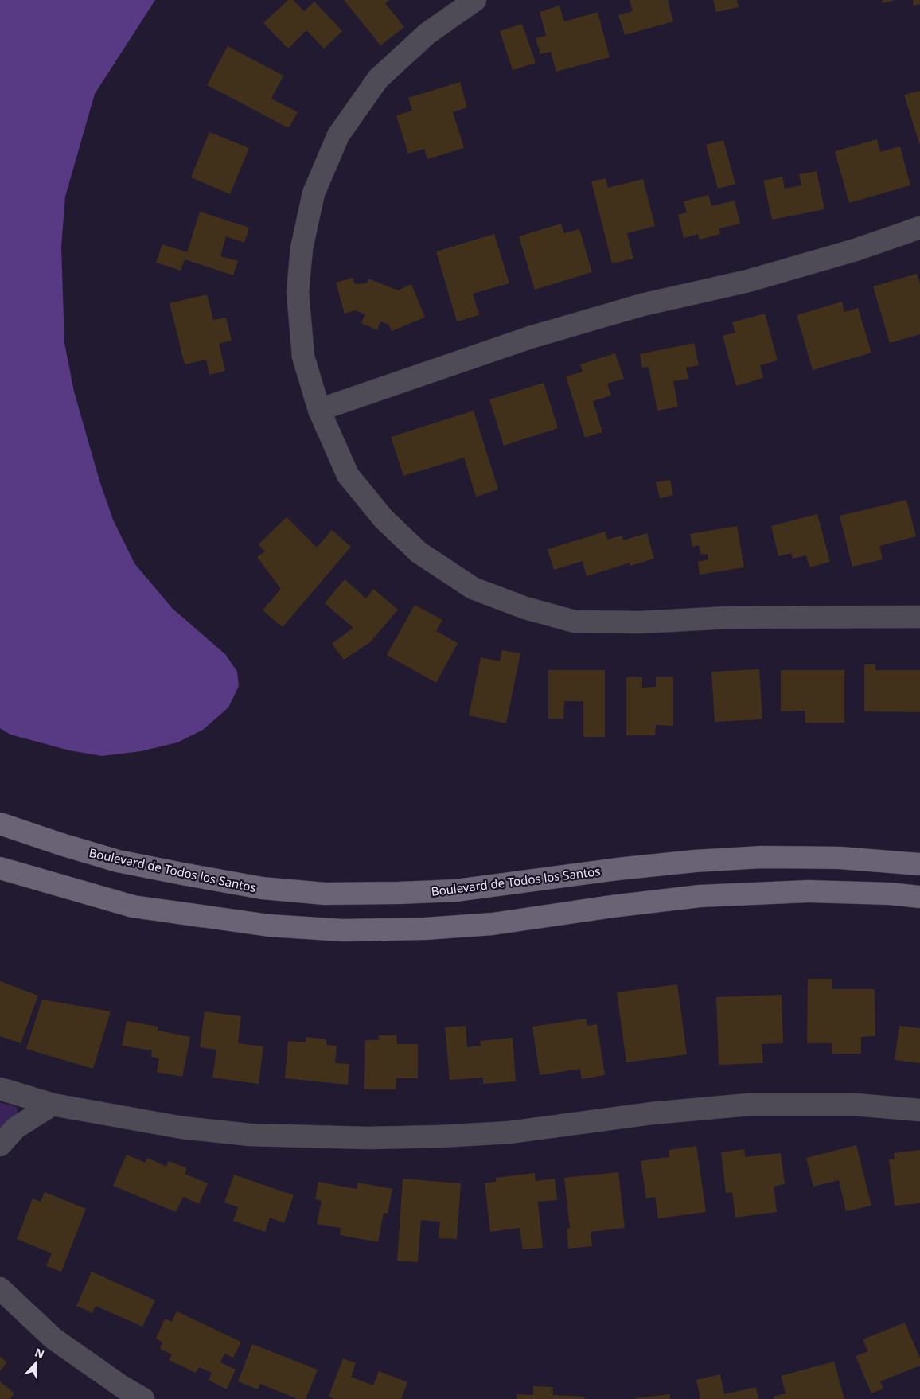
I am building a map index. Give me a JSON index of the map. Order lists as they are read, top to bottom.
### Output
{
  "streets": {
    "street": ["Boulevard de Todos los Santos"]
  },
  "north": "top"
}
